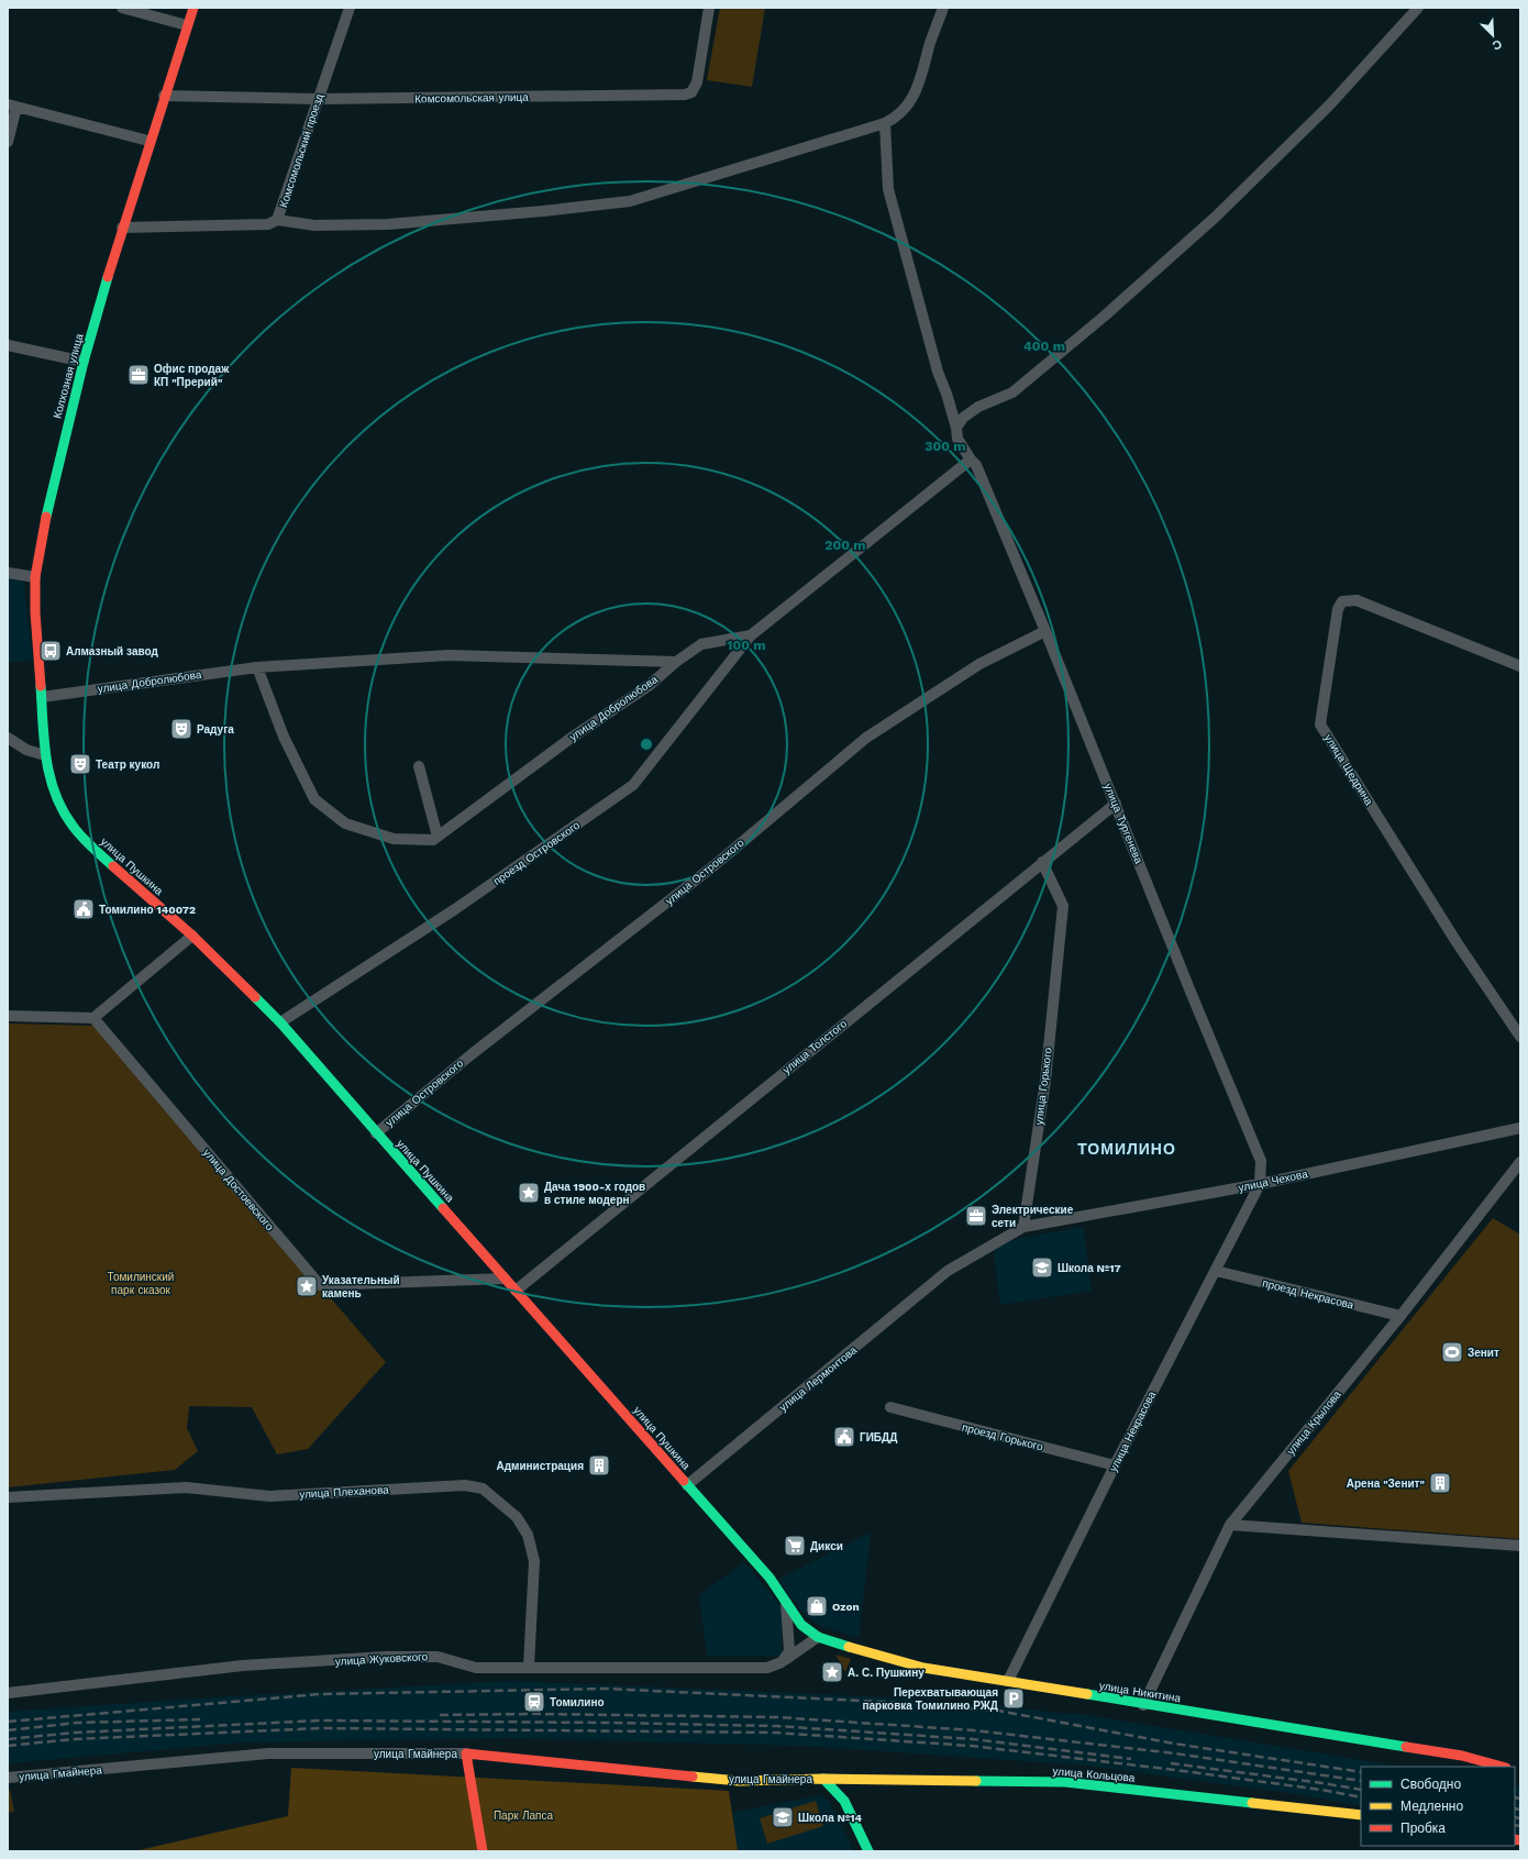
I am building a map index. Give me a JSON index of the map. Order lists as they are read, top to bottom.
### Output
{
  "streets": {
    "main road": [
      "Колхозная улица",
      "улица Пушкина",
      "улица Никитина",
      "улица Гмайнера",
      "улица Кольцова"
    ],
    "street": [
      "Комсомольская улица",
      "Комсомольский проезд",
      "улица Добролюбова",
      "улица Щедрина",
      "улица Тургенева",
      "проезд Островского",
      "улица Островского",
      "улица Толстого",
      "улица Горького",
      "улица Чехова",
      "улица Достоевского",
      "проезд Некрасова",
      "улица Лермонтова",
      "улица Крылова",
      "улица Некрасова",
      "проезд Горького",
      "улица Плеханова",
      "улица Жуковского"
    ]
  },
  "crossings": [
    ["Комсомольская улица", "Комсомольский проезд"],
    ["Комсомольская улица", "Колхозная улица"],
    ["Комсомольский проезд", "Колхозная улица"],
    ["Колхозная улица", "улица Добролюбова"],
    ["Колхозная улица", "улица Пушкина"],
    ["улица Тургенева", "улица Островского"],
    ["улица Тургенева", "улица Толстого"],
    ["улица Тургенева", "улица Чехова"],
    ["улица Тургенева", "улица Некрасова"],
    ["проезд Островского", "улица Пушкина"],
    ["улица Пушкина", "улица Островского"],
    ["улица Пушкина", "улица Толстого"],
    ["улица Пушкина", "улица Достоевского"],
    ["улица Пушкина", "улица Лермонтова"],
    ["улица Пушкина", "улица Никитина"],
    ["улица Толстого", "улица Горького"],
    ["улица Горького", "улица Чехова"],
    ["улица Горького", "улица Лермонтова"],
    ["улица Чехова", "улица Лермонтова"],
    ["улица Чехова", "улица Некрасова"],
    ["проезд Некрасова", "улица Крылова"],
    ["проезд Некрасова", "улица Некрасова"],
    ["улица Крылова", "улица Никитина"],
    ["улица Некрасова", "проезд Горького"],
    ["улица Некрасова", "улица Никитина"],
    ["улица Плеханова", "улица Жуковского"],
    ["улица Жуковского", "улица Никитина"],
    ["улица Гмайнера", "улица Кольцова"]
  ],
  "districts": ["ТОМИЛИНО"],
  "parks": ["Томилинский парк сказок", "Парк Лапса"],
  "places": {
    "office": ["Офис продаж КП \"Прерий\"", "Электрические сети"],
    "bus stop": ["Алмазный завод"],
    "theatre": ["Радуга", "Театр кукол"],
    "public building": ["Томилино 140072", "ГИБДД"],
    "place": ["Дача 1900-х годов в стиле модерн", "Указательный камень", "А. С. Пушкину"],
    "school or university": ["Школа №17", "Школа №14"],
    "sports": ["Зенит"],
    "building": ["Администрация", "Арена \"Зенит\""],
    "supermarket": ["Дикси"],
    "shop": ["Ozon"],
    "parking": ["Перехватывающая парковка Томилино РЖД"],
    "station": ["Томилино"]
  },
  "legend": ["Свободно", "Медленно", "Пробка"],
  "north": "bottom right",
  "rings": [
    "400 m",
    "300 m",
    "200 m",
    "100 m"
  ]
}
